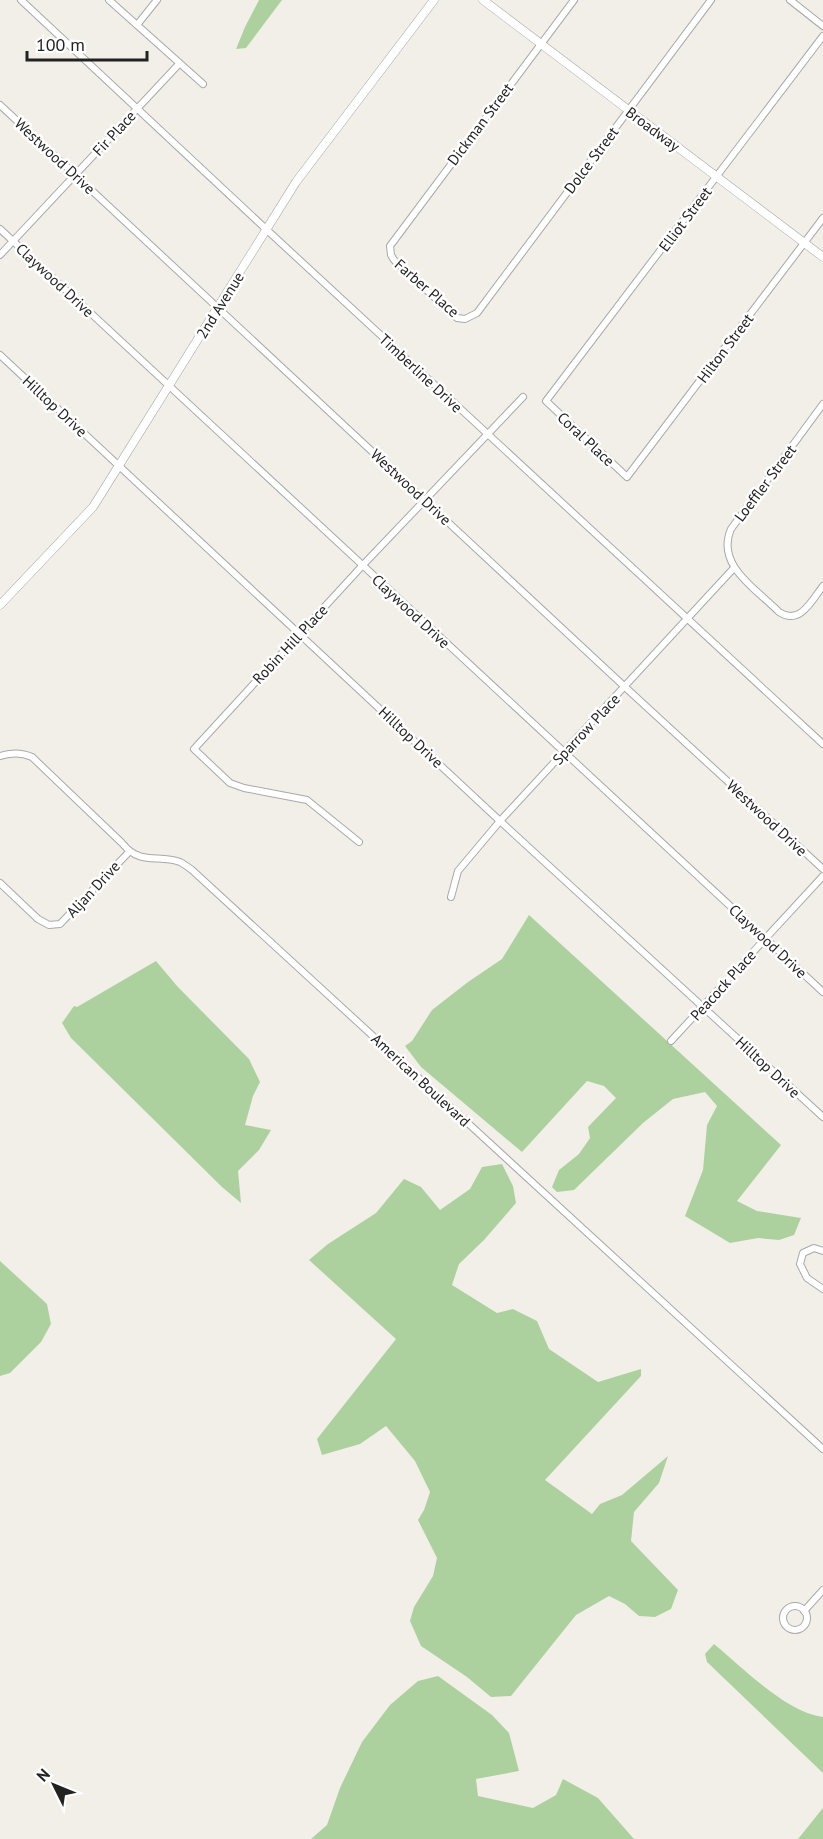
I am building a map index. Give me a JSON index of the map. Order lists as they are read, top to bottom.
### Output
{
  "streets": {
    "street": [
      "Dickman Street",
      "Broadway",
      "Fir Place",
      "Westwood Drive",
      "Dolce Street",
      "Elliot Street",
      "Claywood Drive",
      "Farber Place",
      "2nd Avenue",
      "Hilton Street",
      "Timberline Drive",
      "Hilltop Drive",
      "Coral Place",
      "Loeffler Street",
      "Robin Hill Place",
      "Sparrow Place",
      "Aljan Drive",
      "Peacock Place",
      "American Boulevard"
    ]
  },
  "crossings": [
    ["Dickman Street", "Broadway"],
    ["Dickman Street", "Farber Place"],
    ["Broadway", "Dolce Street"],
    ["Broadway", "Elliot Street"],
    ["Broadway", "Hilton Street"],
    ["Fir Place", "Westwood Drive"],
    ["Fir Place", "Claywood Drive"],
    ["Fir Place", "Timberline Drive"],
    ["Westwood Drive", "2nd Avenue"],
    ["Westwood Drive", "Robin Hill Place"],
    ["Westwood Drive", "Sparrow Place"],
    ["Dolce Street", "Farber Place"],
    ["Elliot Street", "Coral Place"],
    ["Claywood Drive", "2nd Avenue"],
    ["Claywood Drive", "Robin Hill Place"],
    ["Claywood Drive", "Sparrow Place"],
    ["Claywood Drive", "Peacock Place"],
    ["2nd Avenue", "Timberline Drive"],
    ["2nd Avenue", "Hilltop Drive"],
    ["Hilton Street", "Coral Place"],
    ["Timberline Drive", "Robin Hill Place"],
    ["Timberline Drive", "Sparrow Place"],
    ["Hilltop Drive", "Robin Hill Place"],
    ["Hilltop Drive", "Sparrow Place"],
    ["Hilltop Drive", "Peacock Place"],
    ["Loeffler Street", "Sparrow Place"],
    ["Aljan Drive", "American Boulevard"]
  ],
  "scale_bar": "100 m",
  "north": "top left"
}
